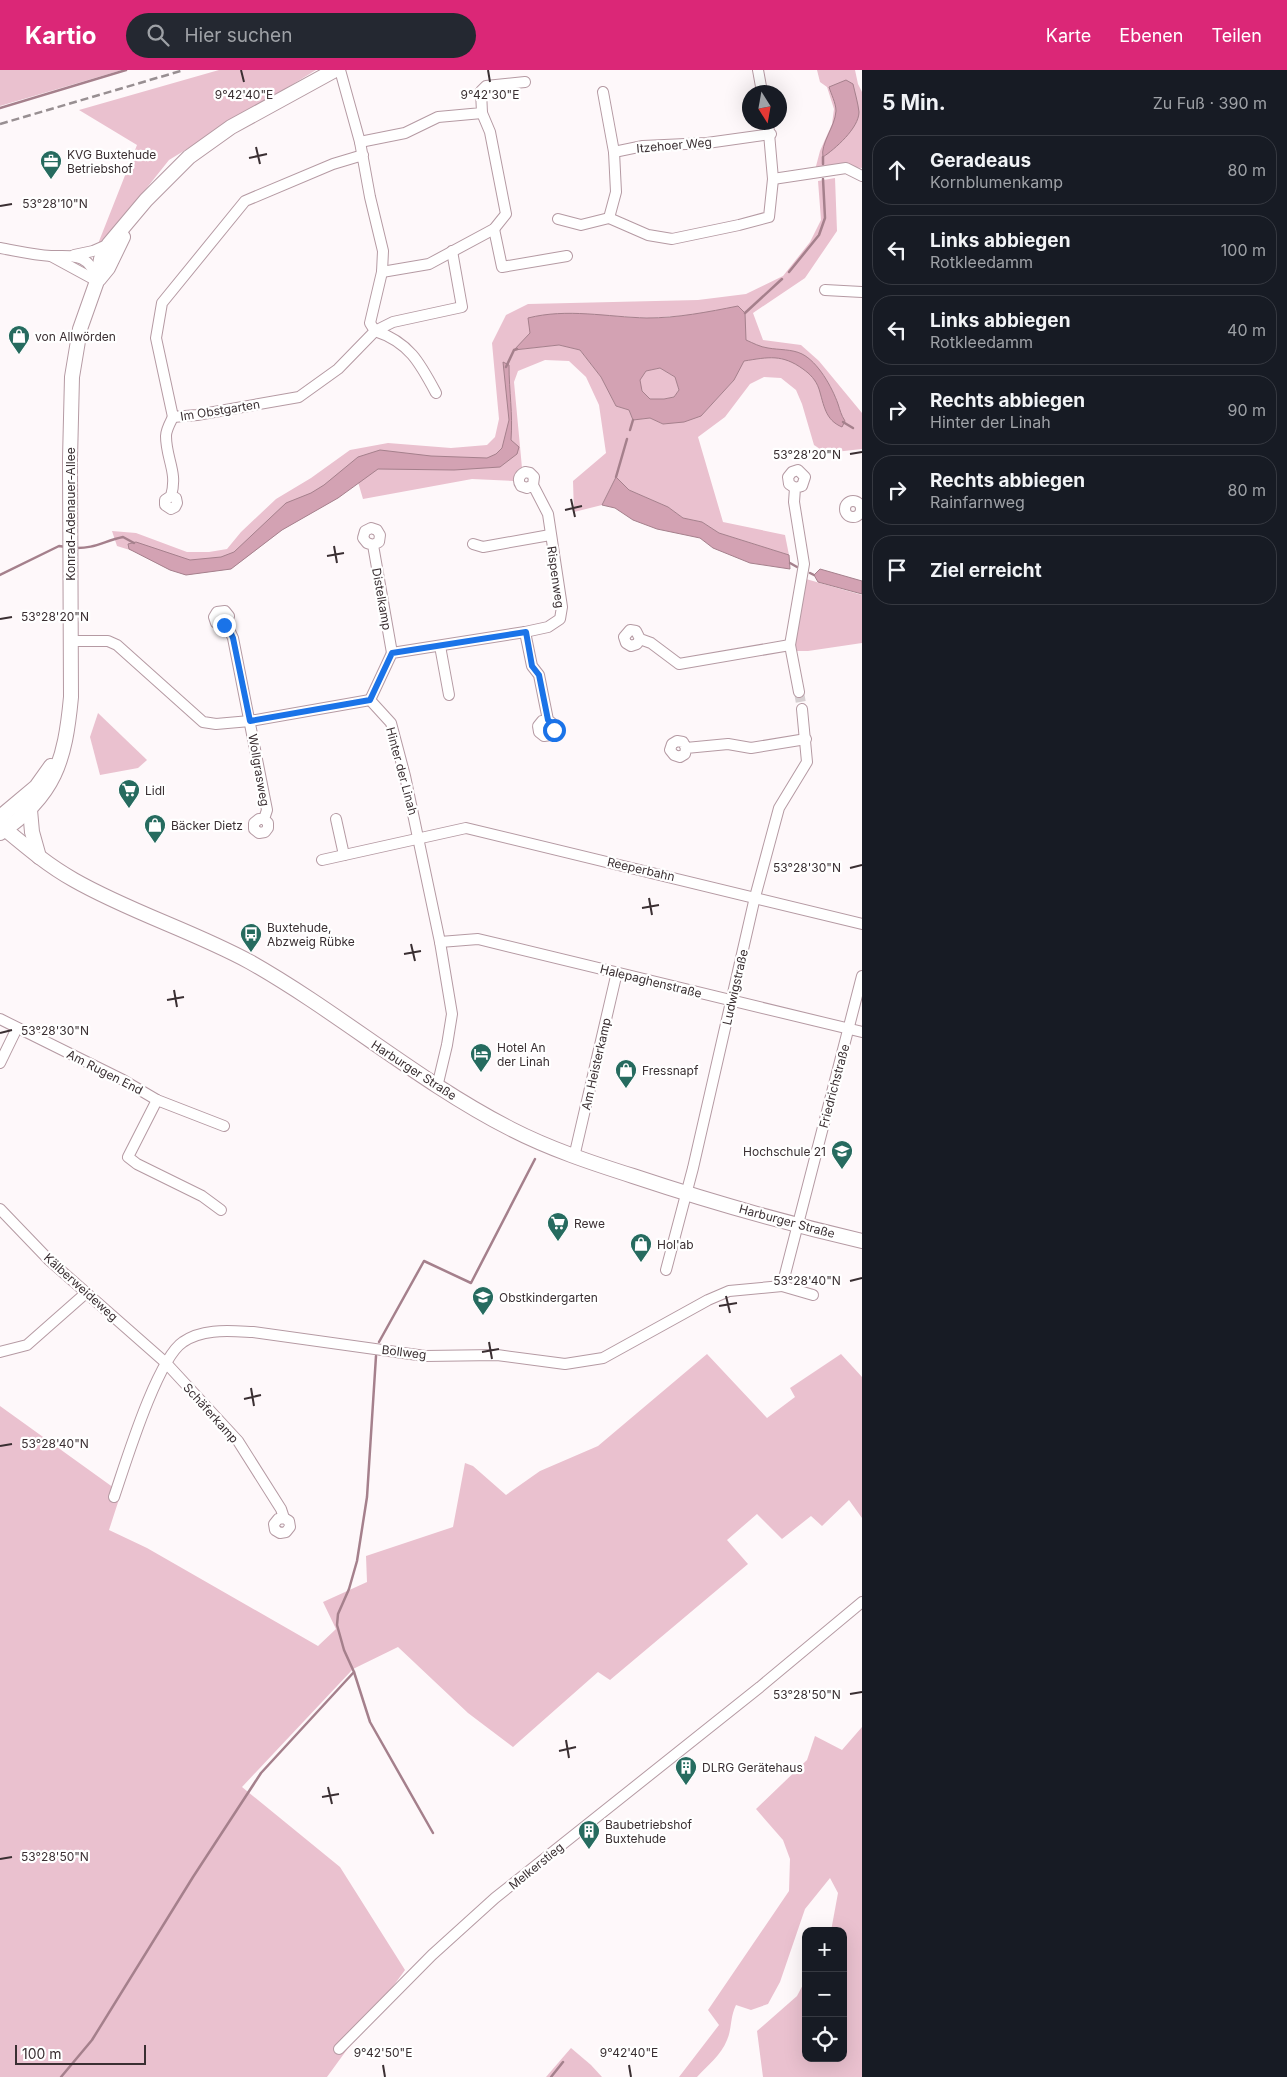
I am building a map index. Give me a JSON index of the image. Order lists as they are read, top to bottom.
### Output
{
  "streets": {
    "street": [
      "Itzehoer Weg",
      "Im Obstgarten",
      "Konrad-Adenauer-Allee",
      "Rispenweg",
      "Distelkamp",
      "Wollgrasweg",
      "Hinter der Linah",
      "Reeperbahn",
      "Halepaghenstraße",
      "Ludwigstraße",
      "Am Heisterkamp",
      "Harburger Straße",
      "Am Rugen End",
      "Friedrichstraße",
      "Kälberweideweg",
      "Bollweg",
      "Schäferkamp",
      "Melkerstieg"
    ]
  },
  "crossings": [
    ["Konrad-Adenauer-Allee", "Harburger Straße"],
    ["Hinter der Linah", "Reeperbahn"],
    ["Hinter der Linah", "Halepaghenstraße"],
    ["Hinter der Linah", "Harburger Straße"],
    ["Reeperbahn", "Ludwigstraße"],
    ["Halepaghenstraße", "Ludwigstraße"],
    ["Halepaghenstraße", "Am Heisterkamp"],
    ["Halepaghenstraße", "Friedrichstraße"],
    ["Ludwigstraße", "Harburger Straße"],
    ["Am Heisterkamp", "Harburger Straße"],
    ["Harburger Straße", "Friedrichstraße"],
    ["Kälberweideweg", "Bollweg"],
    ["Kälberweideweg", "Schäferkamp"],
    ["Bollweg", "Schäferkamp"]
  ],
  "places": {
    "office": ["KVG Buxtehude Betriebshof"],
    "shop": [
      "von Allwörden",
      "Bäcker Dietz",
      "Fressnapf",
      "Hol'ab"
    ],
    "supermarket": ["Lidl", "Rewe"],
    "bus stop": ["Buxtehude, Abzweig Rübke"],
    "hotel": ["Hotel An der Linah"],
    "school or university": ["Hochschule 21", "Obstkindergarten"],
    "building": ["DLRG Gerätehaus", "Baubetriebshof Buxtehude"]
  },
  "scale_bar": "100 m",
  "north": "bottom",
  "page": {
    "header": "Kartio",
    "search": "Hier suchen",
    "nav": ["Karte", "Ebenen", "Teilen"],
    "heading": ["5 Min.", "Zu Fuß · 390 m"],
    "list": [
      ["Geradeaus", "Kornblumenkamp", "80 m"],
      ["Links abbiegen", "Rotkleedamm", "100 m"],
      ["Links abbiegen", "Rotkleedamm", "40 m"],
      ["Rechts abbiegen", "Hinter der Linah", "90 m"],
      ["Rechts abbiegen", "Rainfarnweg", "80 m"],
      "Ziel erreicht"
    ],
    "map_buttons": ["+", "−"],
    "scale": "100 m"
  },
  "coordinates": [
    "9°42'40\"E",
    "9°42'30\"E",
    "53°28'10\"N",
    "53°28'20\"N",
    "53°28'30\"N",
    "53°28'40\"N",
    "53°28'50\"N",
    "9°42'50\"E"
  ]
}
